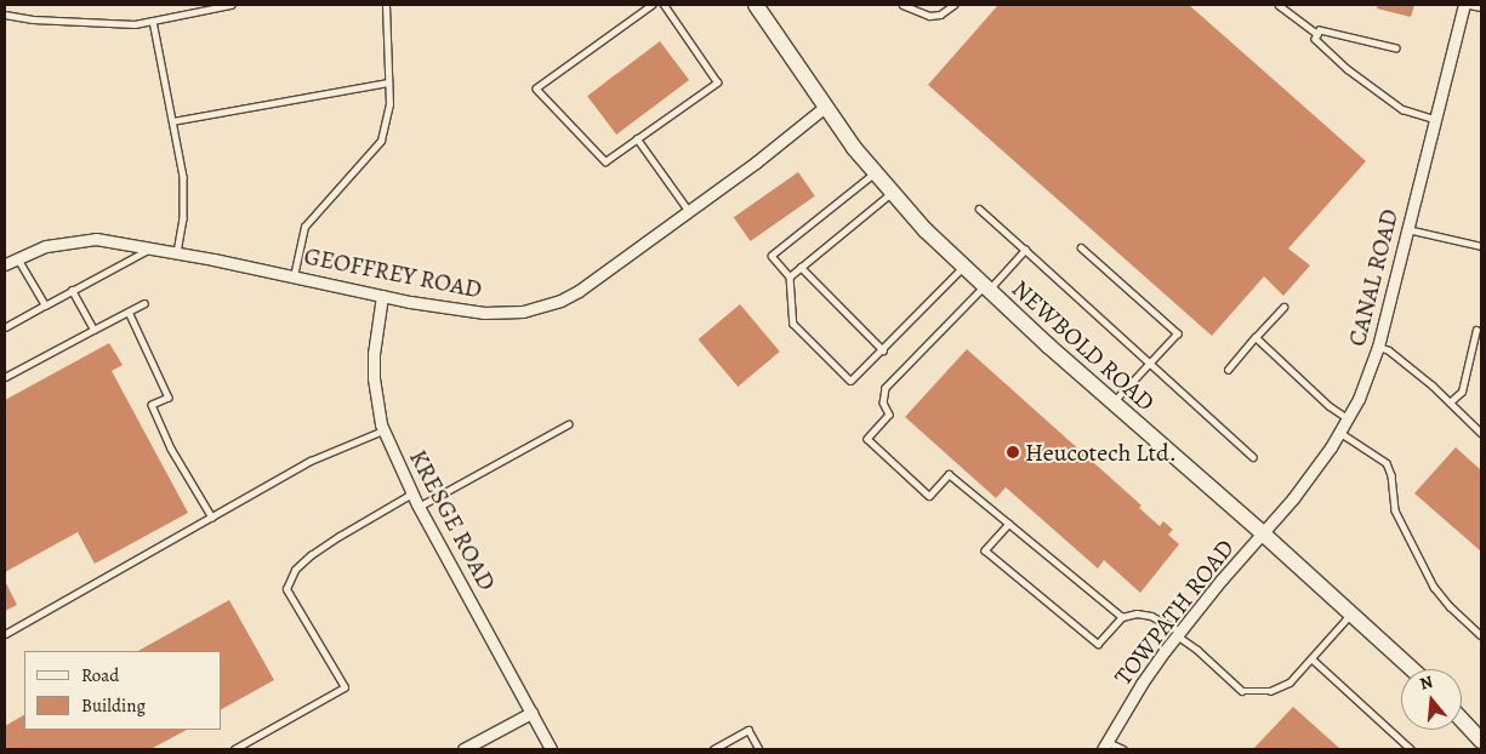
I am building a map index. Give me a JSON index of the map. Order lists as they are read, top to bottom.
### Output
{
  "streets": {
    "main road": ["NEWBOLD ROAD"],
    "street": [
      "GEOFFREY ROAD",
      "CANAL ROAD",
      "KRESGE ROAD",
      "TOWPATH ROAD"
    ]
  },
  "crossings": [
    ["GEOFFREY ROAD", "NEWBOLD ROAD"],
    ["GEOFFREY ROAD", "KRESGE ROAD"],
    ["CANAL ROAD", "NEWBOLD ROAD"],
    ["CANAL ROAD", "TOWPATH ROAD"],
    ["NEWBOLD ROAD", "TOWPATH ROAD"]
  ],
  "places": ["Heucotech Ltd."],
  "legend": ["Road", "Building"],
  "north": "top"
}
